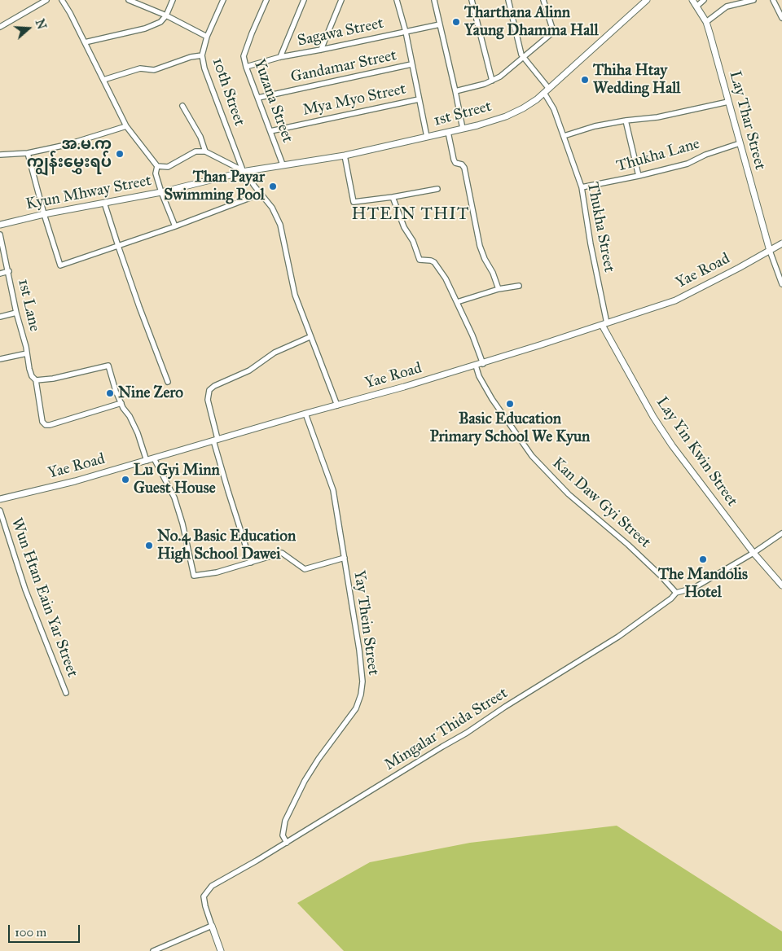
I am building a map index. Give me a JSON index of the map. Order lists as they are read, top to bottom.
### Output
{
  "streets": {
    "street": [
      "Sagawa Street",
      "Gandamar Street",
      "10th Street",
      "Mya Myo Street",
      "Yuzana Street",
      "1st Street",
      "Lay Thar Street",
      "Thukha Lane",
      "Kyun Mhway Street",
      "Thukha Street",
      "Yae Road",
      "1st Lane",
      "Lay Yin Kwin Street",
      "Kan Daw Gyi Street",
      "Wun Htan Eain Yar Street",
      "Yay Thein Street",
      "Mingalar Thida Street"
    ]
  },
  "crossings": [
    ["Sagawa Street", "Yuzana Street"],
    ["Gandamar Street", "Yuzana Street"],
    ["10th Street", "1st Street"],
    ["10th Street", "Kyun Mhway Street"],
    ["Mya Myo Street", "Yuzana Street"],
    ["Yuzana Street", "1st Street"],
    ["1st Street", "Kyun Mhway Street"],
    ["1st Street", "Thukha Street"],
    ["Lay Thar Street", "Thukha Lane"],
    ["Lay Thar Street", "Yae Road"],
    ["Thukha Lane", "Thukha Street"],
    ["Thukha Street", "Yae Road"],
    ["Thukha Street", "Lay Yin Kwin Street"],
    ["Yae Road", "Lay Yin Kwin Street"],
    ["Yae Road", "Kan Daw Gyi Street"],
    ["Yae Road", "Yay Thein Street"],
    ["Lay Yin Kwin Street", "Mingalar Thida Street"],
    ["Kan Daw Gyi Street", "Mingalar Thida Street"],
    ["Yay Thein Street", "Mingalar Thida Street"]
  ],
  "districts": ["HTEIN THIT"],
  "places": [
    "Tharthana Alinn Yaung Dhamma Hall",
    "Thiha Htay Wedding Hall",
    "အ.မ.က ကျွန်းမွှေးရပ်",
    "Than Payar Swimming Pool",
    "Nine Zero",
    "Basic Education Primary School We Kyun",
    "Lu Gyi Minn Guest House",
    "No.4 Basic Education High School Dawei",
    "The Mandolis Hotel"
  ],
  "scale_bar": "100 m",
  "north": "right"
}
